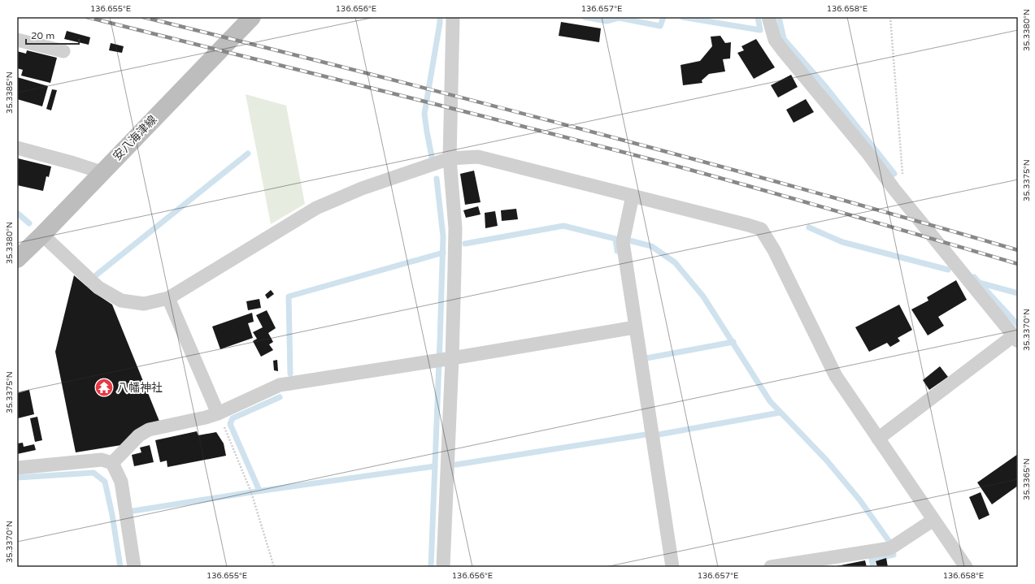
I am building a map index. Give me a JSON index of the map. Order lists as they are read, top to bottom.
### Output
{
  "streets": {
    "main road": ["安八海津線"]
  },
  "places": {
    "temple": ["八幡神社"]
  },
  "scale_bar": "20 m",
  "coordinates": [
    "136.655°E",
    "136.656°E",
    "136.657°E",
    "136.658°E",
    "35.3380°N",
    "35.3385°N",
    "35.3375°N",
    "35.3370°N",
    "35.3365°N"
  ]
}
